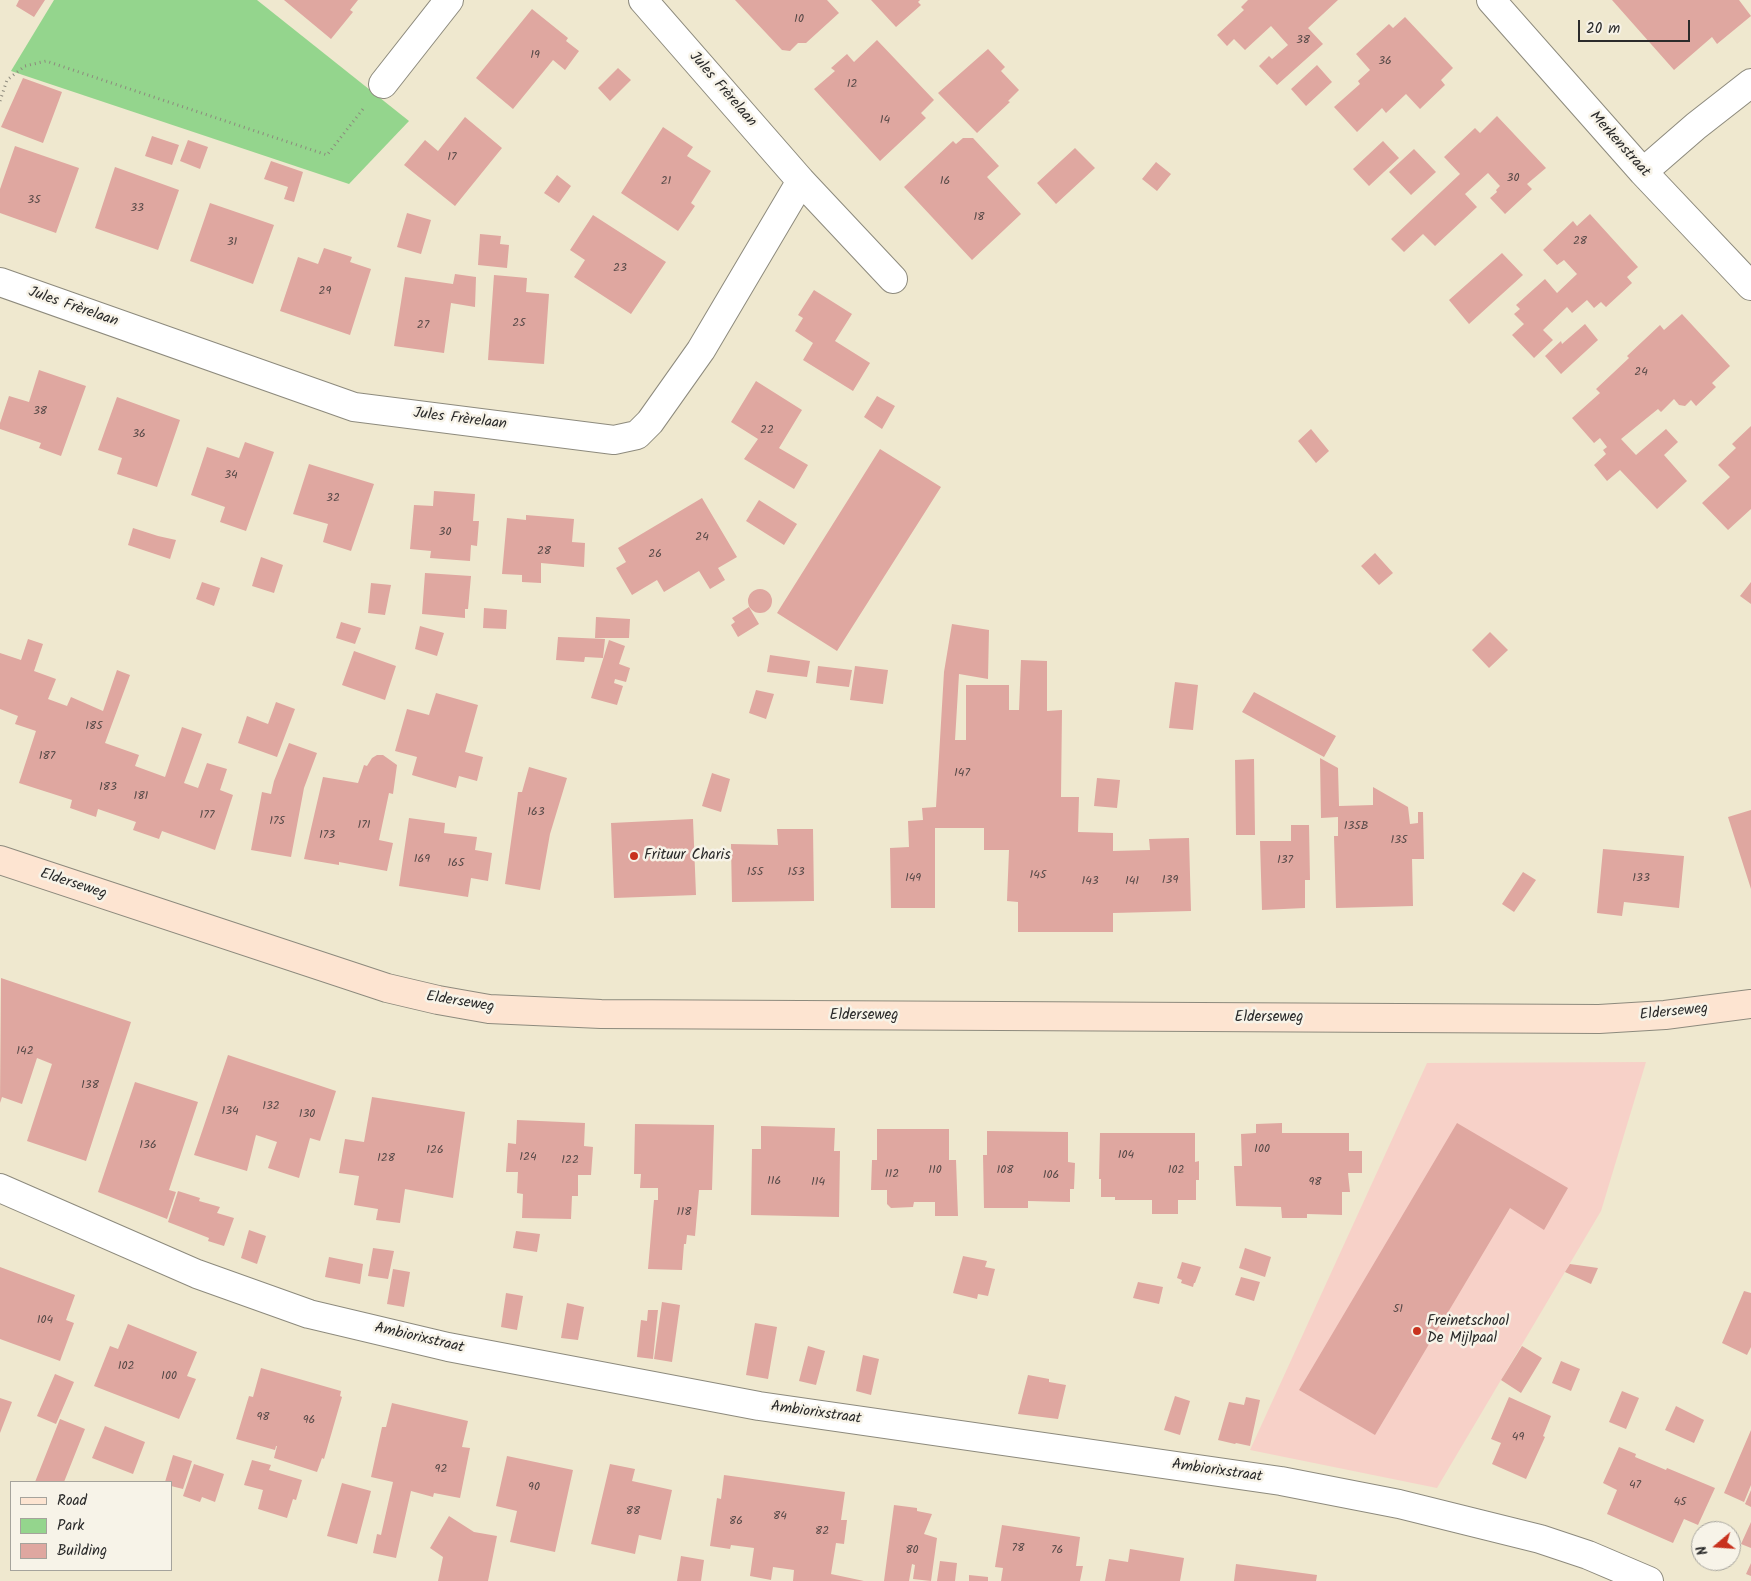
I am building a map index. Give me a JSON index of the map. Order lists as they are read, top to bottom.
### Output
{
  "streets": {
    "main road": ["Elderseweg"],
    "street": ["Jules Frèrelaan", "Merkenstraat", "Ambiorixstraat"]
  },
  "places": ["Frituur Charis", "Freinetschool De Mijlpaal"],
  "house_numbers": [
    "10",
    "38",
    "19",
    "36",
    "12",
    "14",
    "17",
    "30",
    "21",
    "16",
    "35",
    "33",
    "18",
    "28",
    "31",
    "23",
    "29",
    "25",
    "27",
    "24",
    "38",
    "22",
    "36",
    "34",
    "32",
    "30",
    "24",
    "28",
    "26",
    "185",
    "187",
    "147",
    "183",
    "181",
    "163",
    "177",
    "175",
    "171",
    "135B",
    "173",
    "135",
    "169",
    "137",
    "165",
    "155",
    "153",
    "145",
    "149",
    "133",
    "139",
    "143",
    "141",
    "142",
    "138",
    "132",
    "134",
    "130",
    "136",
    "100",
    "126",
    "104",
    "124",
    "128",
    "122",
    "110",
    "108",
    "102",
    "112",
    "106",
    "116",
    "114",
    "98",
    "118",
    "51",
    "104",
    "102",
    "100",
    "98",
    "96",
    "49",
    "92",
    "47",
    "90",
    "45",
    "88",
    "84",
    "86",
    "82",
    "78",
    "80",
    "76"
  ],
  "legend": ["Road", "Park", "Building"],
  "scale_bar": "20 m",
  "north": "left"
}
